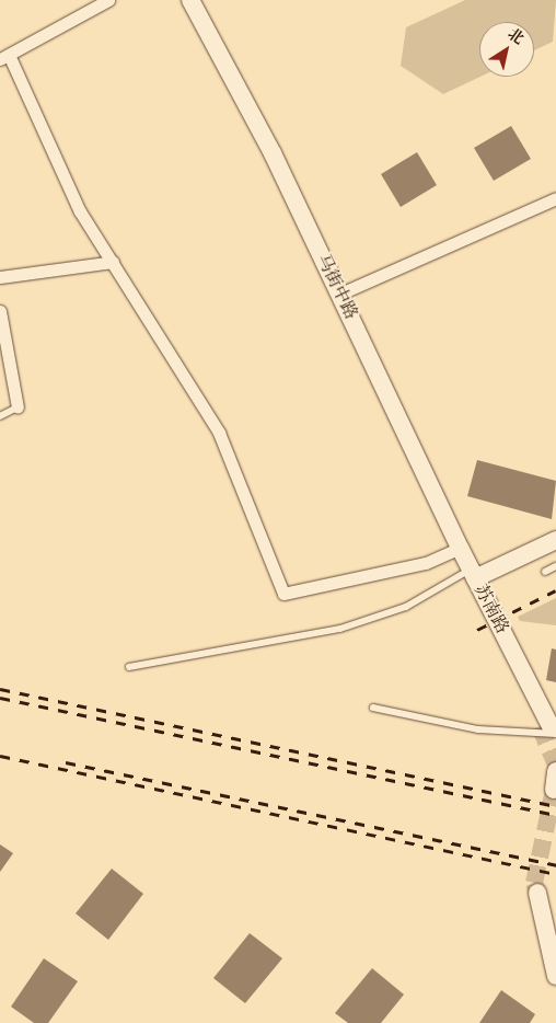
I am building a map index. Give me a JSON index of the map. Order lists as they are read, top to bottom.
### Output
{
  "streets": {
    "street": ["马街中路", "苏南路"]
  },
  "crossings": [
    ["马街中路", "苏南路"]
  ],
  "north": "top right"
}
